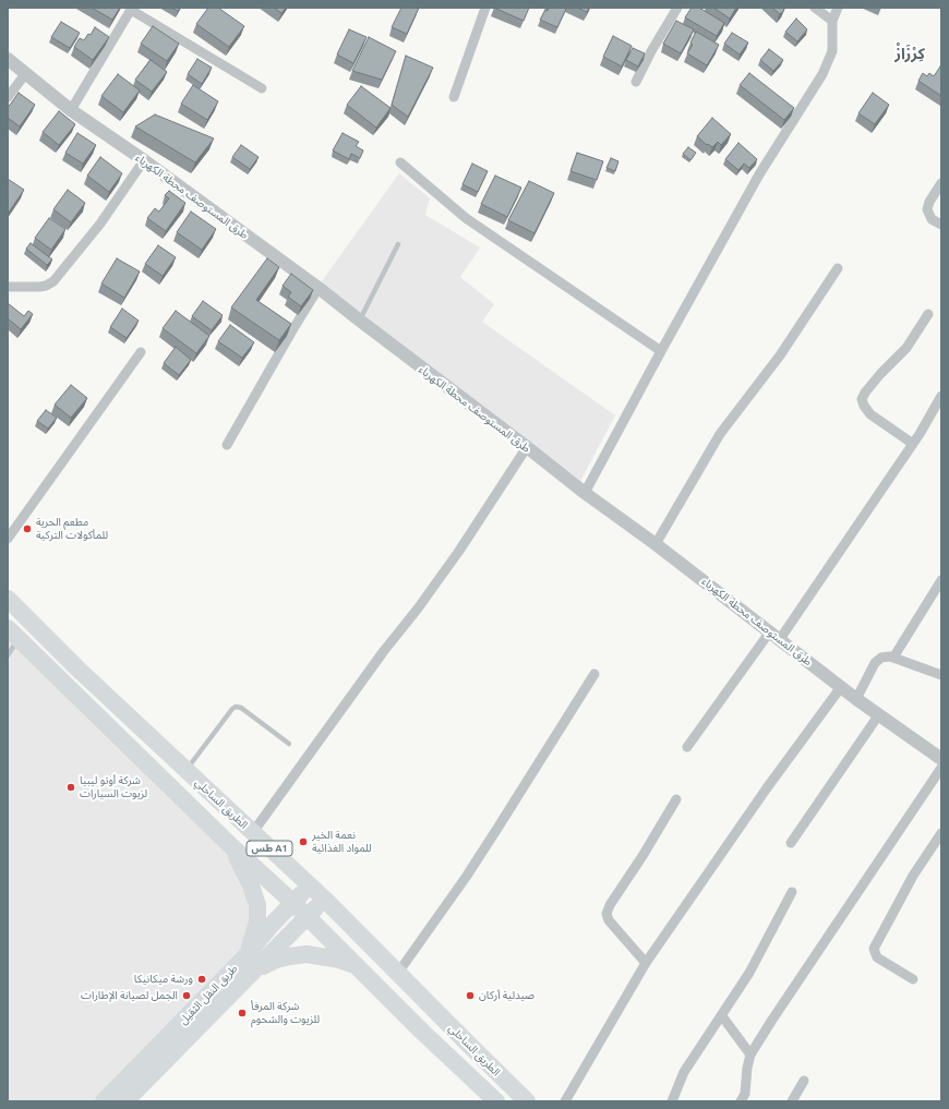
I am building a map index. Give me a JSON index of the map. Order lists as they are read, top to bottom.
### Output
{
  "streets": {
    "highway": ["الطريق الساحلي", "طس A1", "طريق النقل الثقيل"],
    "street": ["طرق المستوصف محطة الكهرباء"]
  },
  "crossings": [
    ["الطريق الساحلي", "طريق النقل الثقيل"]
  ],
  "districts": ["كِرْزَازْ"],
  "places": [
    "مطعم الحرية للمأكولات التركية",
    "شركة أوتو ليبيا لزيوت السيارات",
    "نعمة الخير للمواد الغذائية",
    "ورشة ميكانيكا",
    "الجمل لصيانة الإطارات",
    "صيدلية أركان",
    "شركة المرفأ للزيوت والشحوم"
  ]
}
